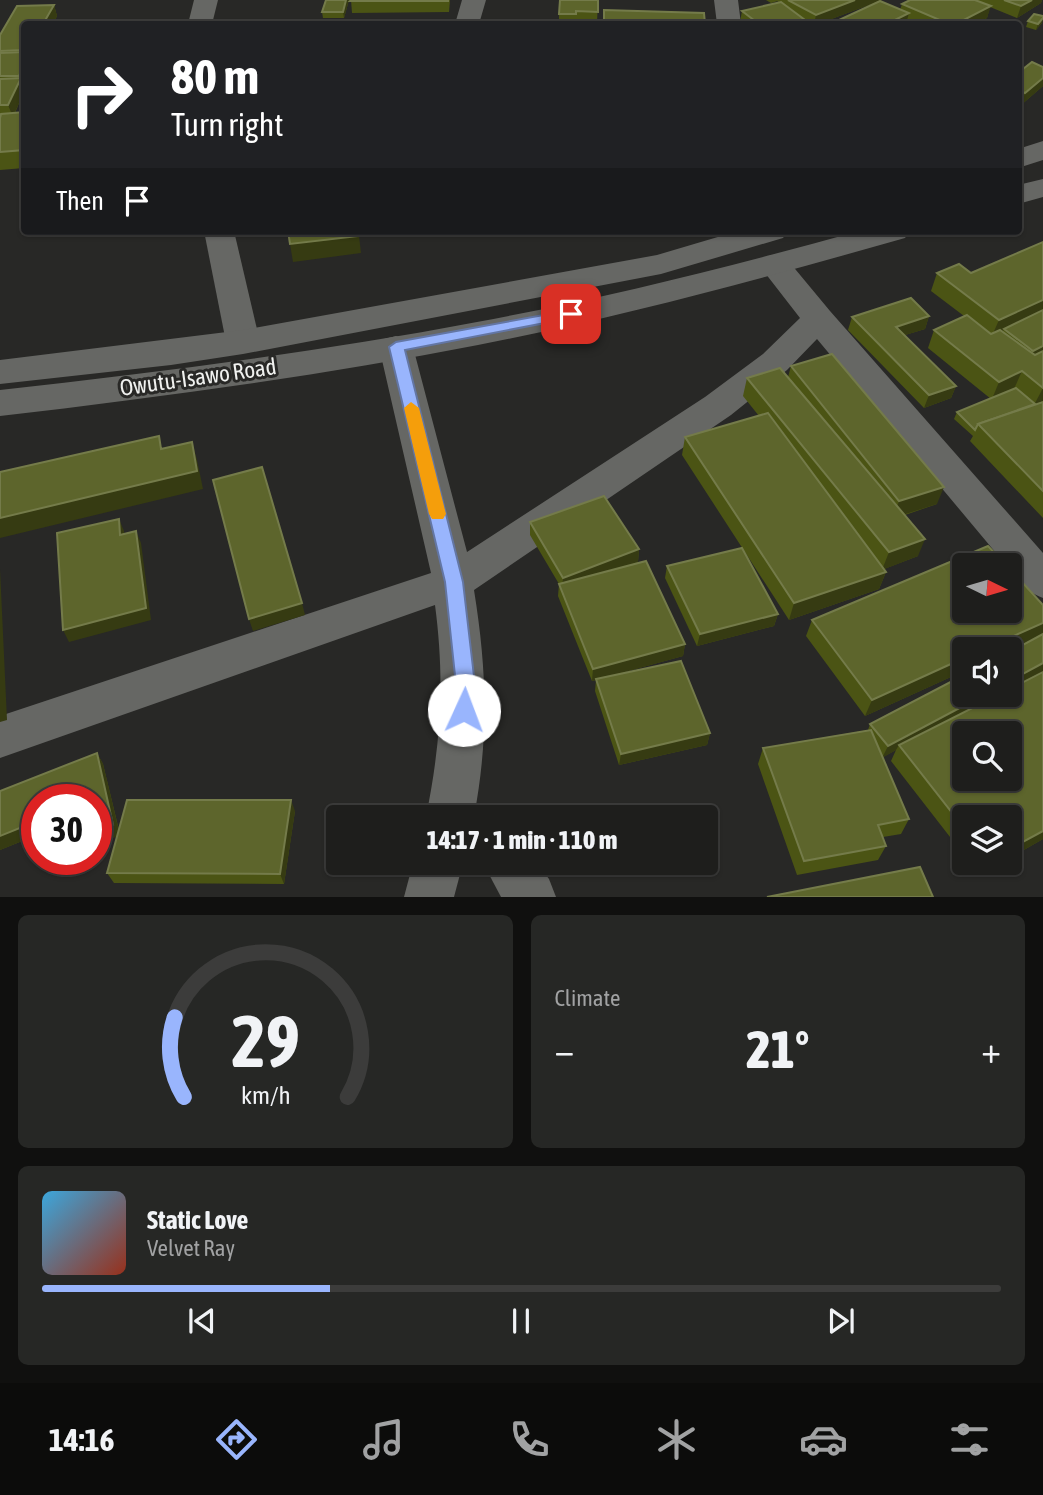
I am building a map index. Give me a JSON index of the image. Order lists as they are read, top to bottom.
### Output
{
  "streets": {
    "street": ["Owutu-Isawo Road"]
  },
  "north": "right",
  "page": {
    "turn": ["80 m", "Turn right"],
    "then": "Then",
    "limit": "30",
    "trip": "14:17 · 1 min · 110 m",
    "tile": "Climate",
    "heat": ["−", "21°", "+"],
    "song": ["Static Love", "Velvet Ray"],
    "tabs": "14:16",
    "gauge": ["29", "km/h"]
  }
}
